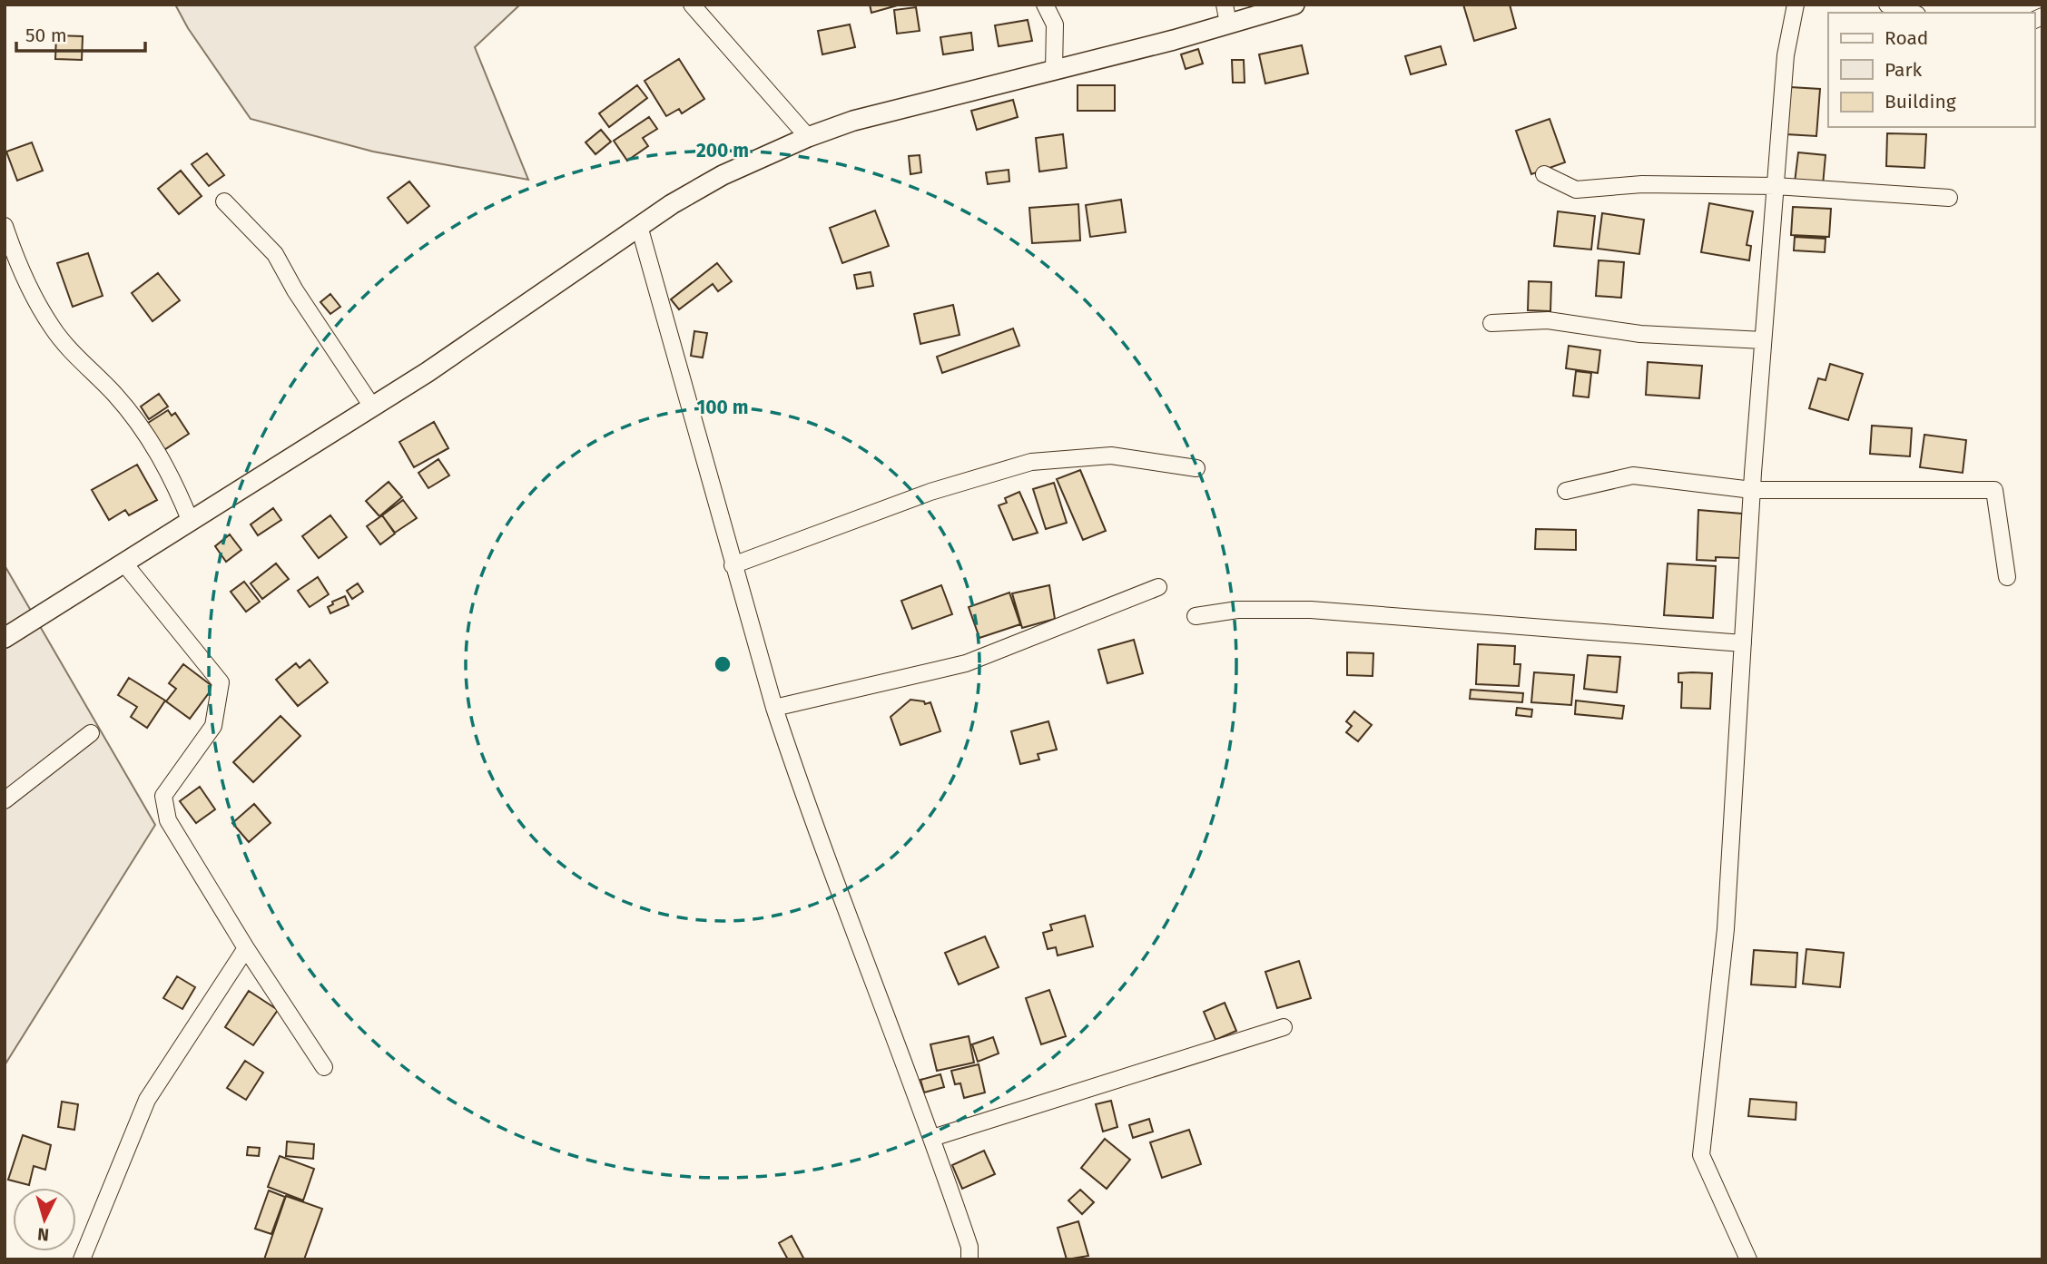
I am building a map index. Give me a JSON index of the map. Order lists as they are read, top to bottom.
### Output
{
  "legend": ["Road", "Park", "Building"],
  "scale_bar": "50 m",
  "north": "bottom",
  "rings": ["200 m", "100 m"]
}
